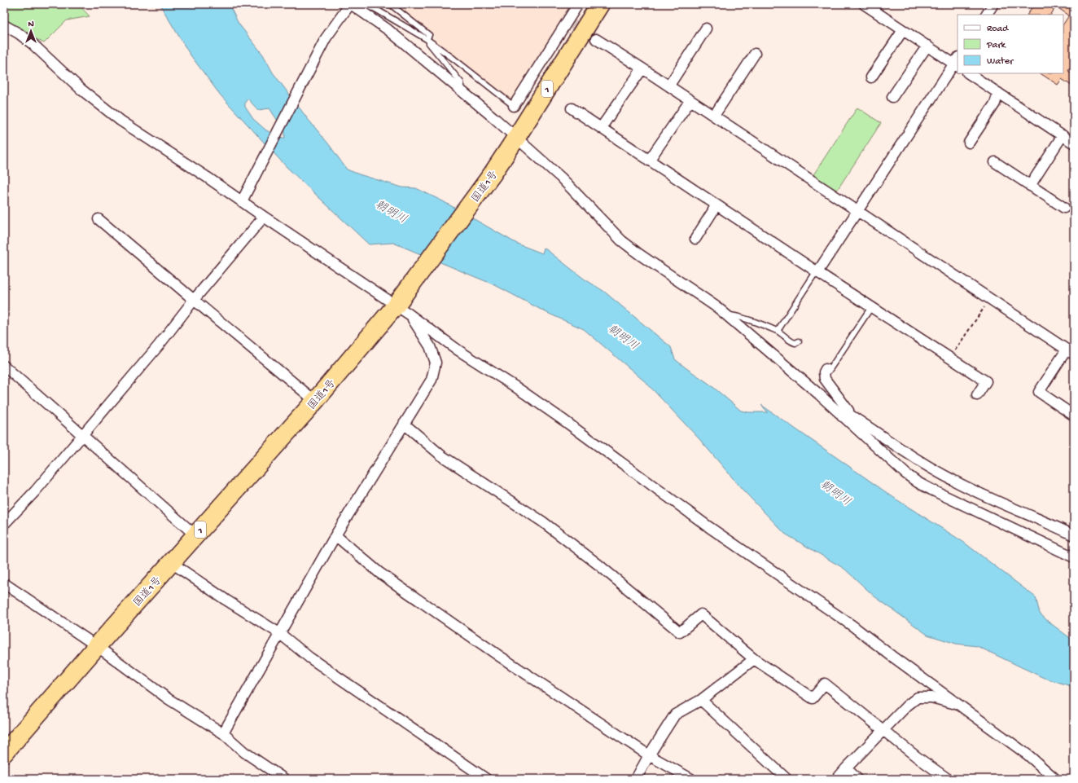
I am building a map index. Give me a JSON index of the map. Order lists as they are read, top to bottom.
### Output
{
  "streets": {
    "highway": ["1", "国道1号"]
  },
  "water": ["朝明川"],
  "legend": ["Road", "Park", "Water"],
  "north": "top"
}
